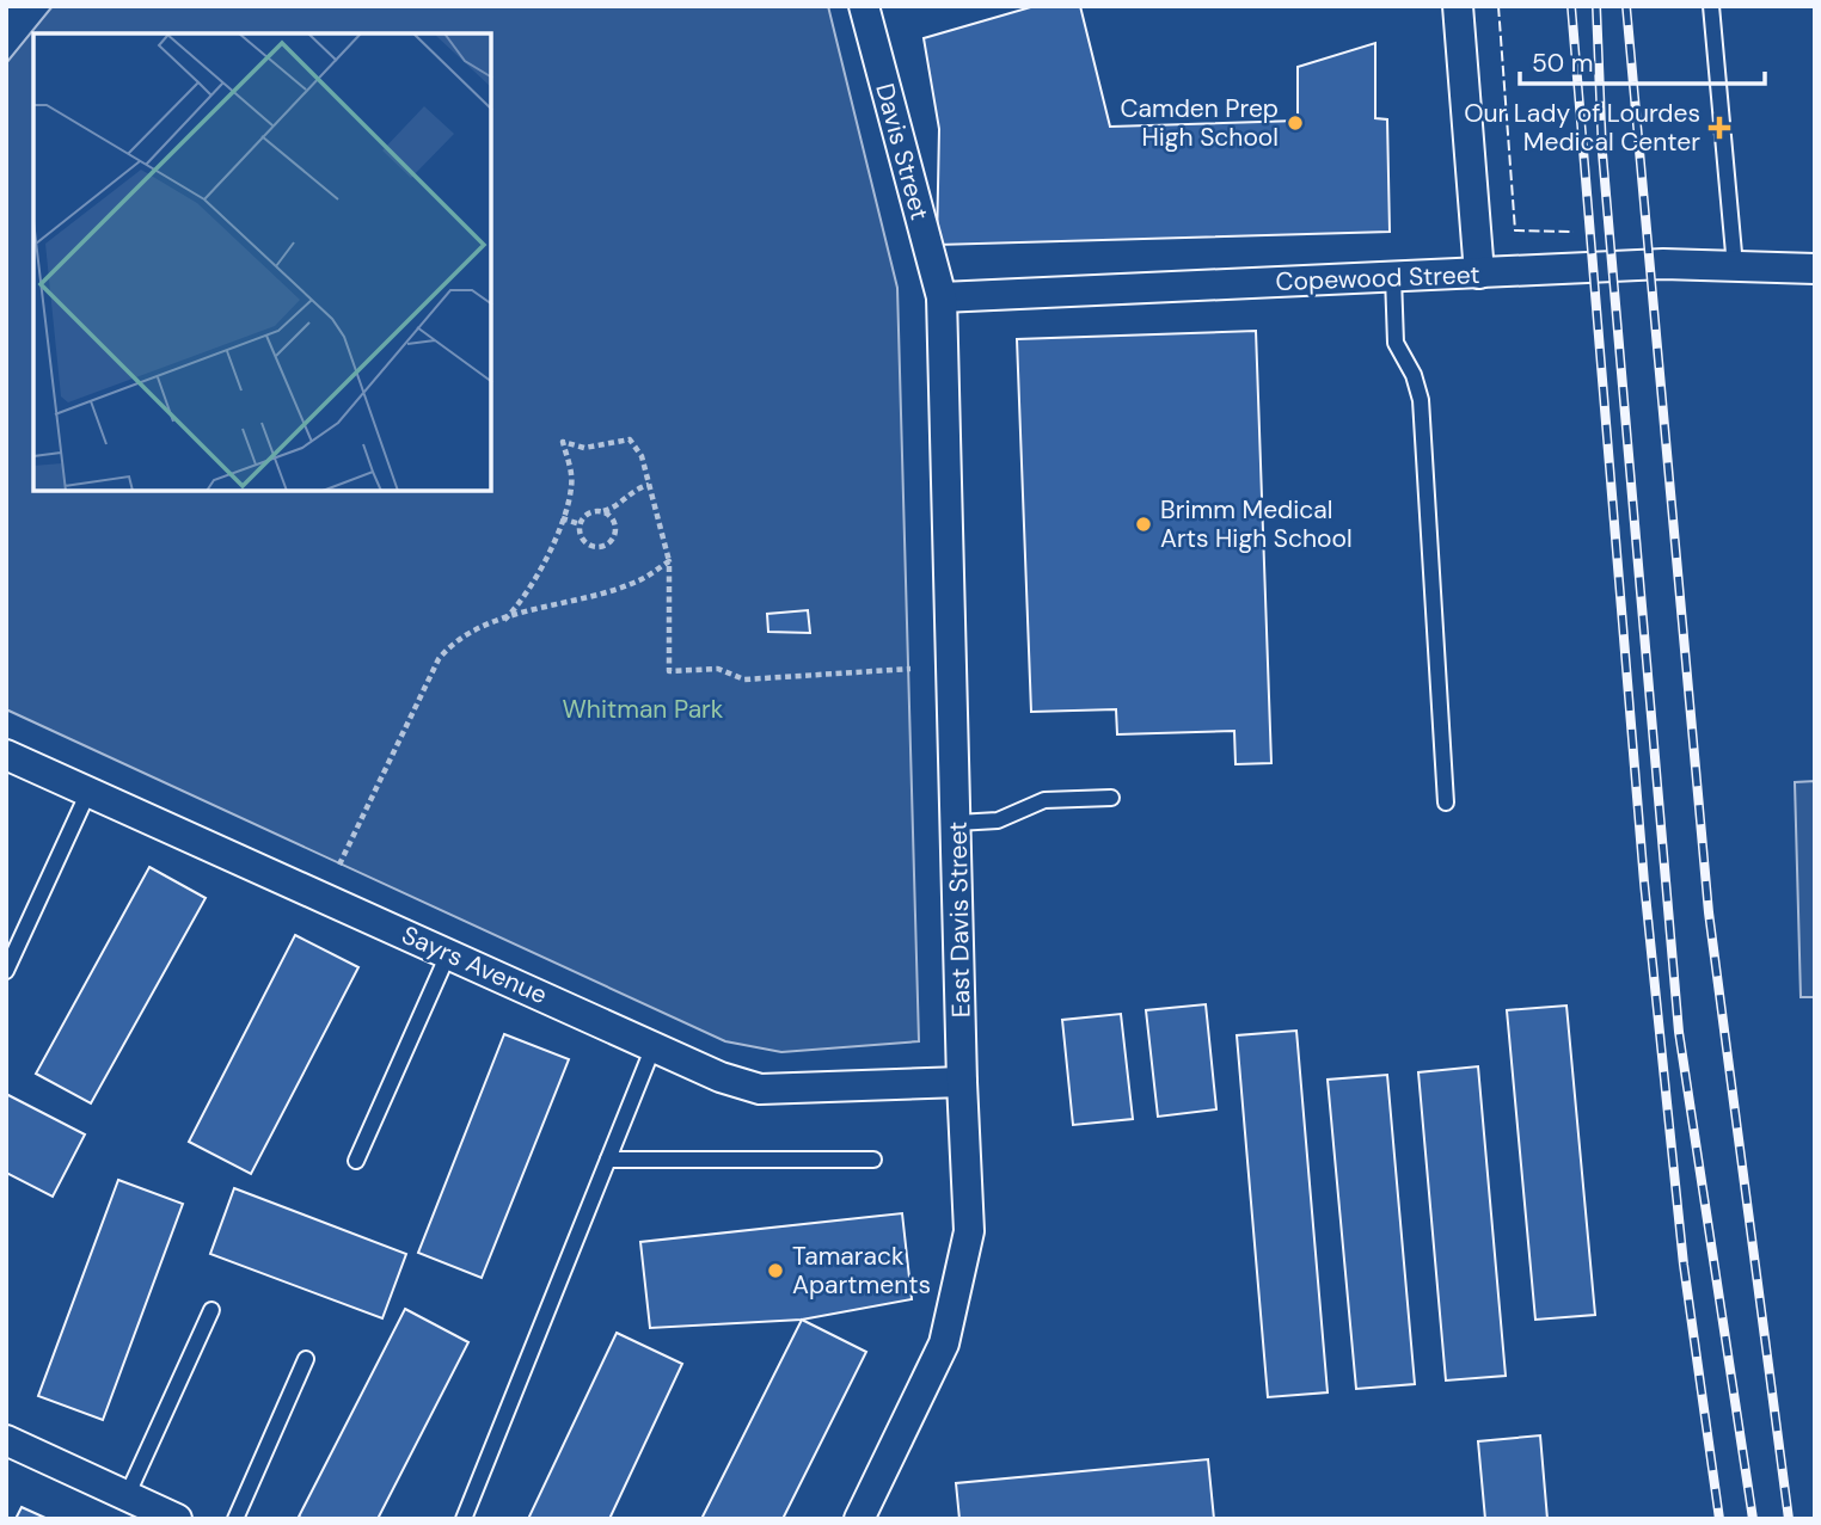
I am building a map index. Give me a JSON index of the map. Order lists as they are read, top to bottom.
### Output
{
  "streets": {
    "street": [
      "Davis Street",
      "Copewood Street",
      "East Davis Street",
      "Sayrs Avenue"
    ]
  },
  "crossings": [
    ["Davis Street", "Copewood Street"],
    ["Davis Street", "East Davis Street"],
    ["Copewood Street", "East Davis Street"],
    ["East Davis Street", "Sayrs Avenue"]
  ],
  "parks": ["Whitman Park"],
  "places": {
    "other": ["Camden Prep High School", "Brimm Medical Arts High School", "Tamarack Apartments"],
    "health": ["Our Lady of Lourdes Medical Center"]
  },
  "scale_bar": "50 m"
}
